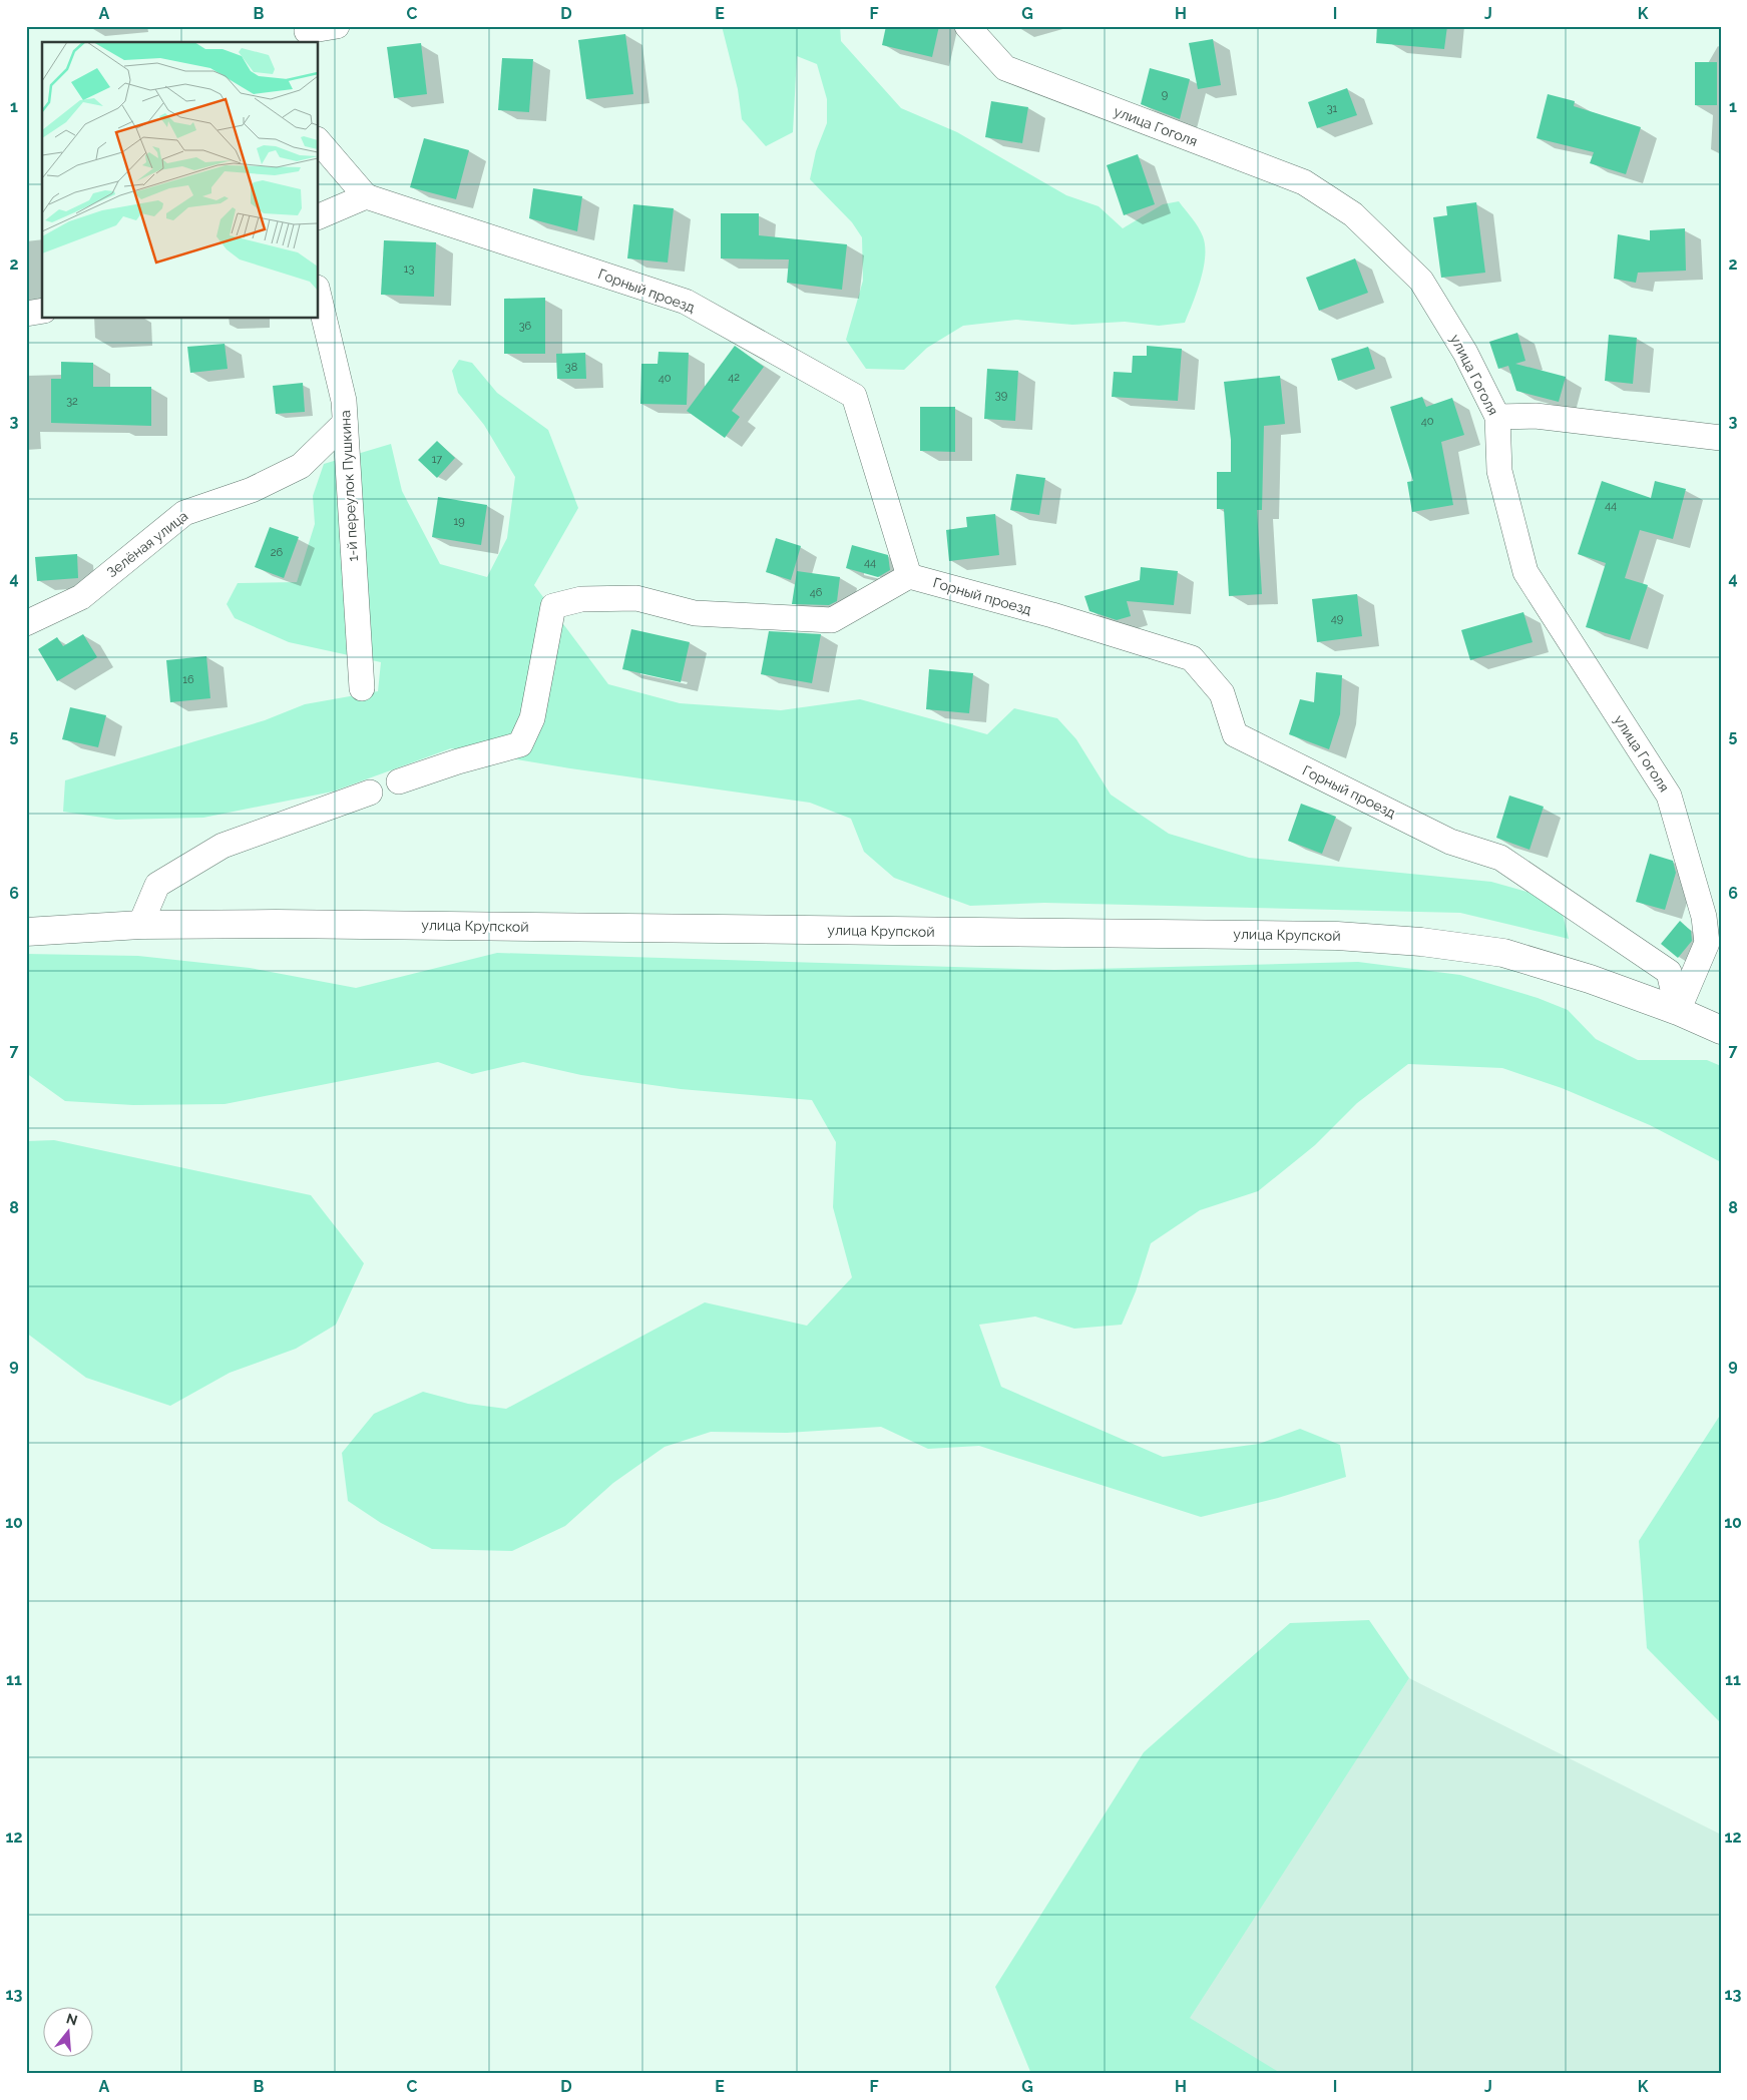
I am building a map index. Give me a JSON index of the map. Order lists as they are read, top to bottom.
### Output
{
  "streets": {
    "street": [
      "улица Гоголя",
      "Горный проезд",
      "1-й переулок Пушкина",
      "Зелёная улица",
      "улица Крупской"
    ]
  },
  "crossings": [
    ["улица Гоголя", "Горный проезд"],
    ["улица Гоголя", "улица Крупской"],
    ["Горный проезд", "улица Крупской"],
    ["1-й переулок Пушкина", "Зелёная улица"]
  ],
  "house_numbers": [
    "9",
    "31",
    "13",
    "36",
    "38",
    "42",
    "40",
    "39",
    "32",
    "40",
    "17",
    "44",
    "19",
    "26",
    "44",
    "46",
    "49",
    "16"
  ],
  "north": "top",
  "grid": {
    "columns": [
      "A",
      "B",
      "C",
      "D",
      "E",
      "F",
      "G",
      "H",
      "I",
      "J",
      "K"
    ],
    "rows": [
      "1",
      "2",
      "3",
      "4",
      "5",
      "6",
      "7",
      "8",
      "9",
      "10",
      "11",
      "12",
      "13"
    ]
  }
}
